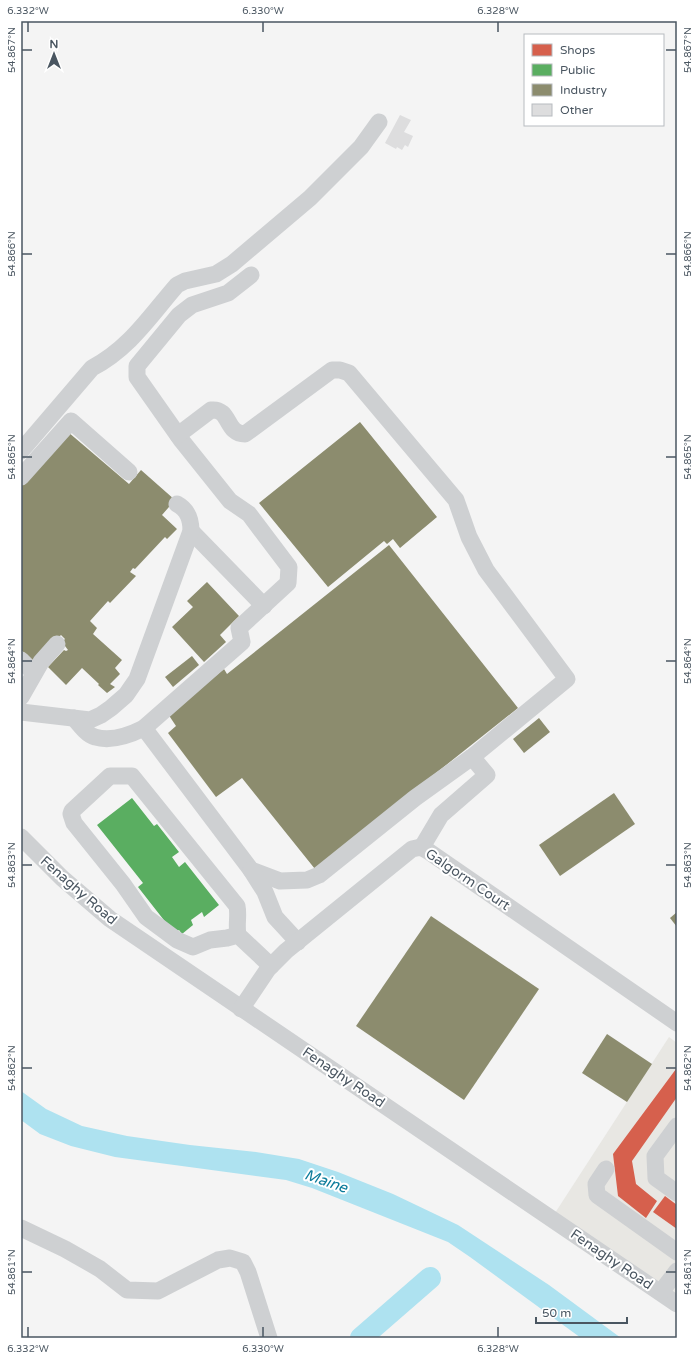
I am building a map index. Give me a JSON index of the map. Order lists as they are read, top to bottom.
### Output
{
  "streets": {
    "street": ["Galgorm Court", "Fenaghy Road"]
  },
  "crossings": [
    ["Galgorm Court", "Fenaghy Road"]
  ],
  "water": ["Maine"],
  "legend": [
    "Shops",
    "Public",
    "Industry",
    "Other"
  ],
  "scale_bar": "50 m",
  "north": "top",
  "coordinates": [
    "6.332°W",
    "6.330°W",
    "6.328°W",
    "54.867°N",
    "54.866°N",
    "54.865°N",
    "54.864°N",
    "54.863°N",
    "54.862°N",
    "54.861°N"
  ]
}
